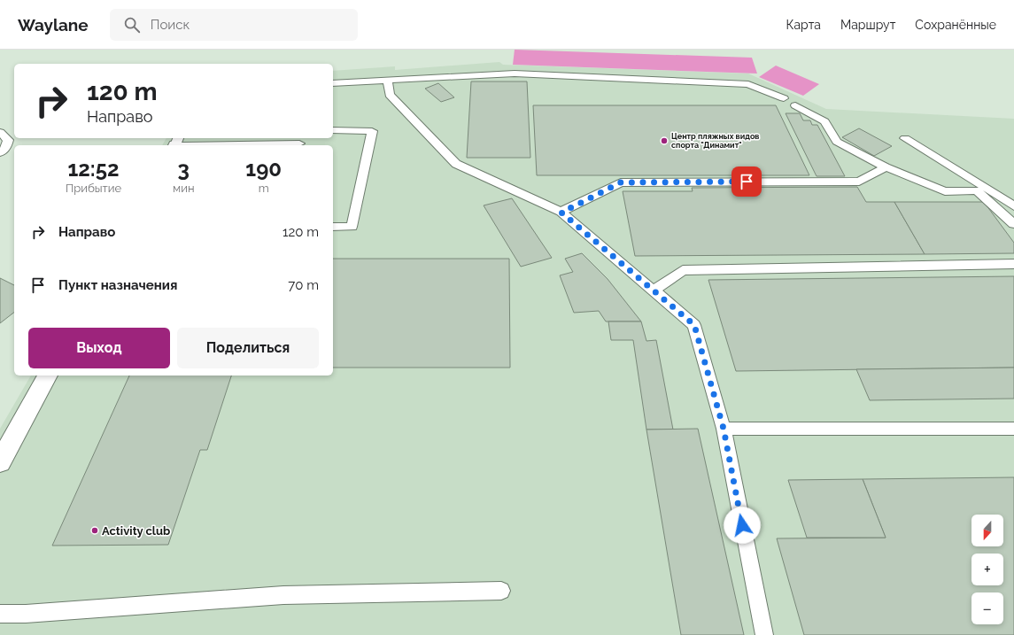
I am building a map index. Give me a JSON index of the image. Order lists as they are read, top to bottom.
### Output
{
  "places": ["Центр пляжных видов спорта \"Динамит\"", "Activity club"],
  "north": "bottom",
  "page": {
    "header": "Waylane",
    "search": "Поиск",
    "nav": ["Карта", "Маршрут", "Сохранённые"],
    "turn": ["120 m", "Направо"],
    "eta": [
      "12:52",
      "Прибытие",
      "3",
      "мин",
      "190",
      "m"
    ],
    "list": [
      {
        "name": "Направо",
        "value": "120 m"
      },
      {
        "name": "Пункт назначения",
        "value": "70 m"
      }
    ],
    "buttons": ["Выход", "Поделиться"],
    "map_buttons": ["+", "−"]
  }
}
